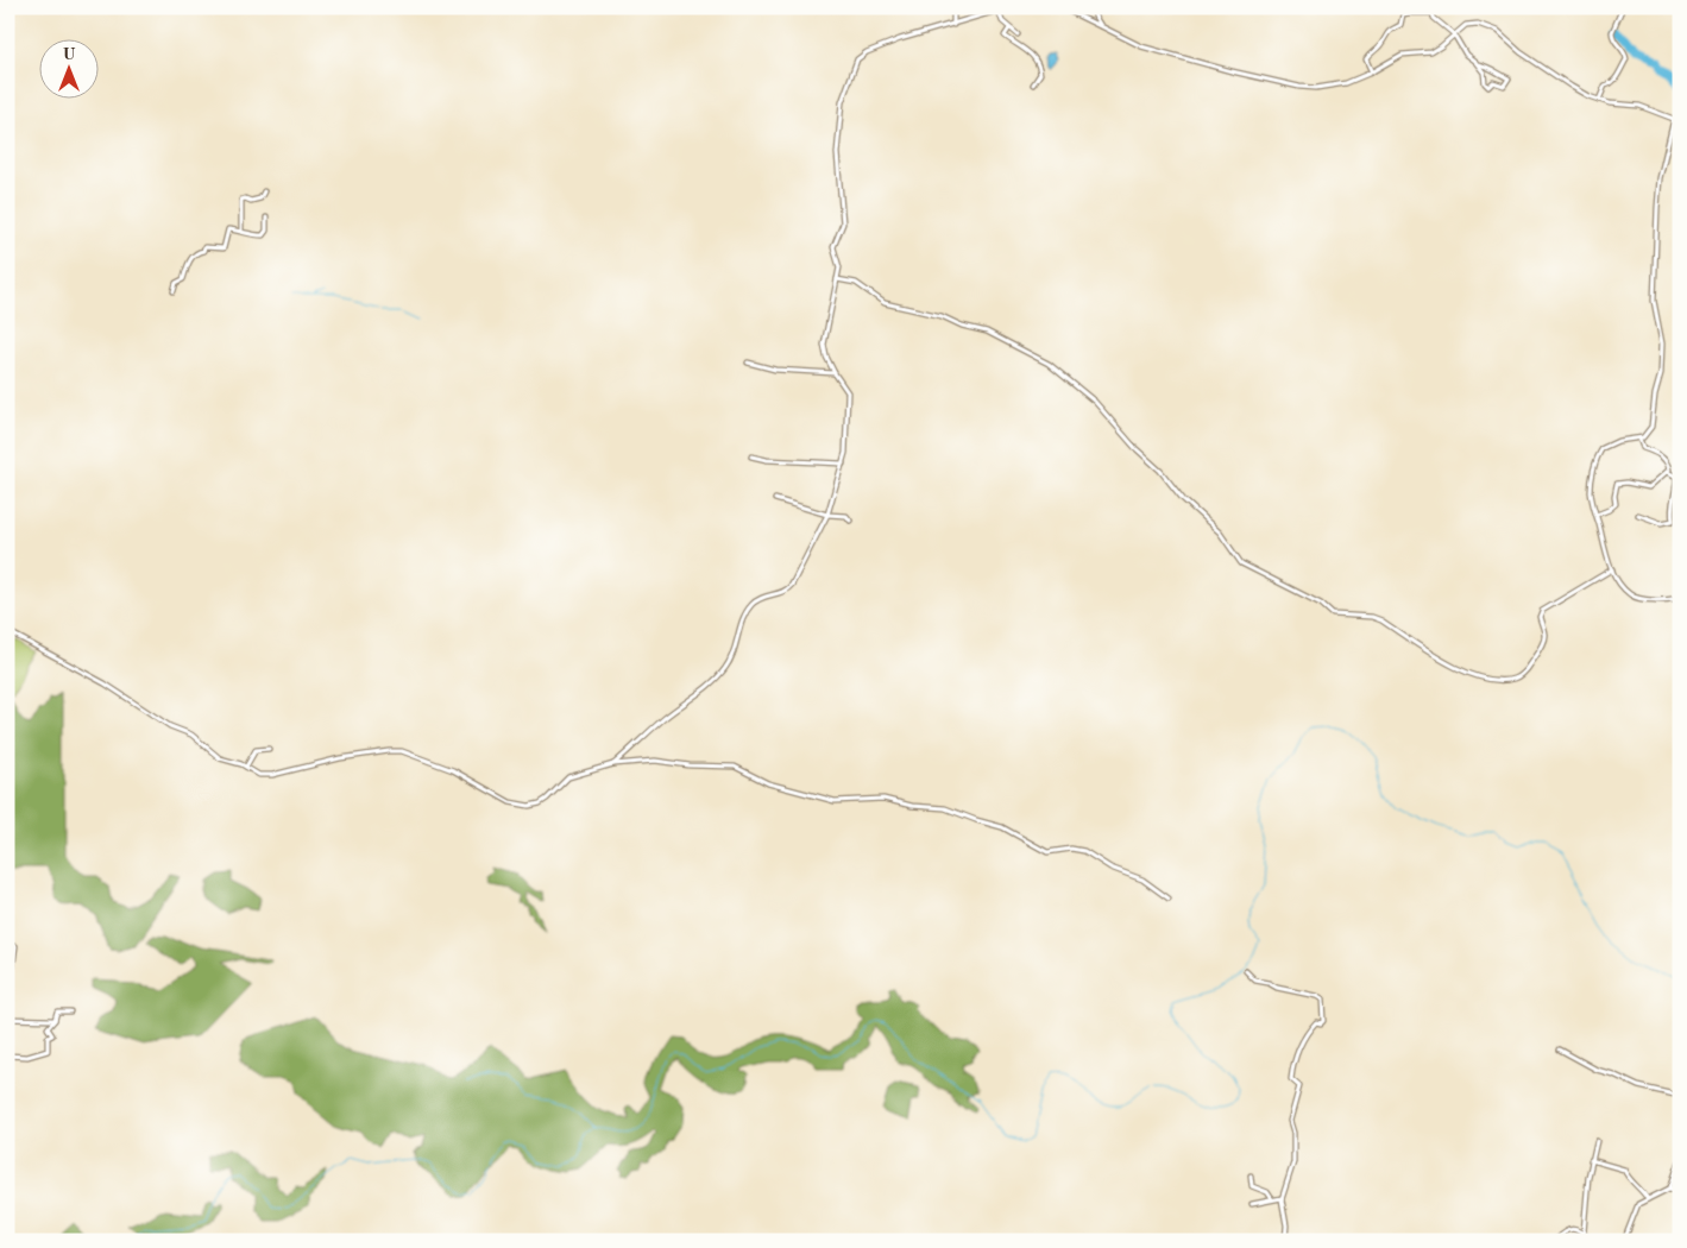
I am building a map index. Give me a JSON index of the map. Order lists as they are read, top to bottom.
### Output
{
  "north": "top"
}
